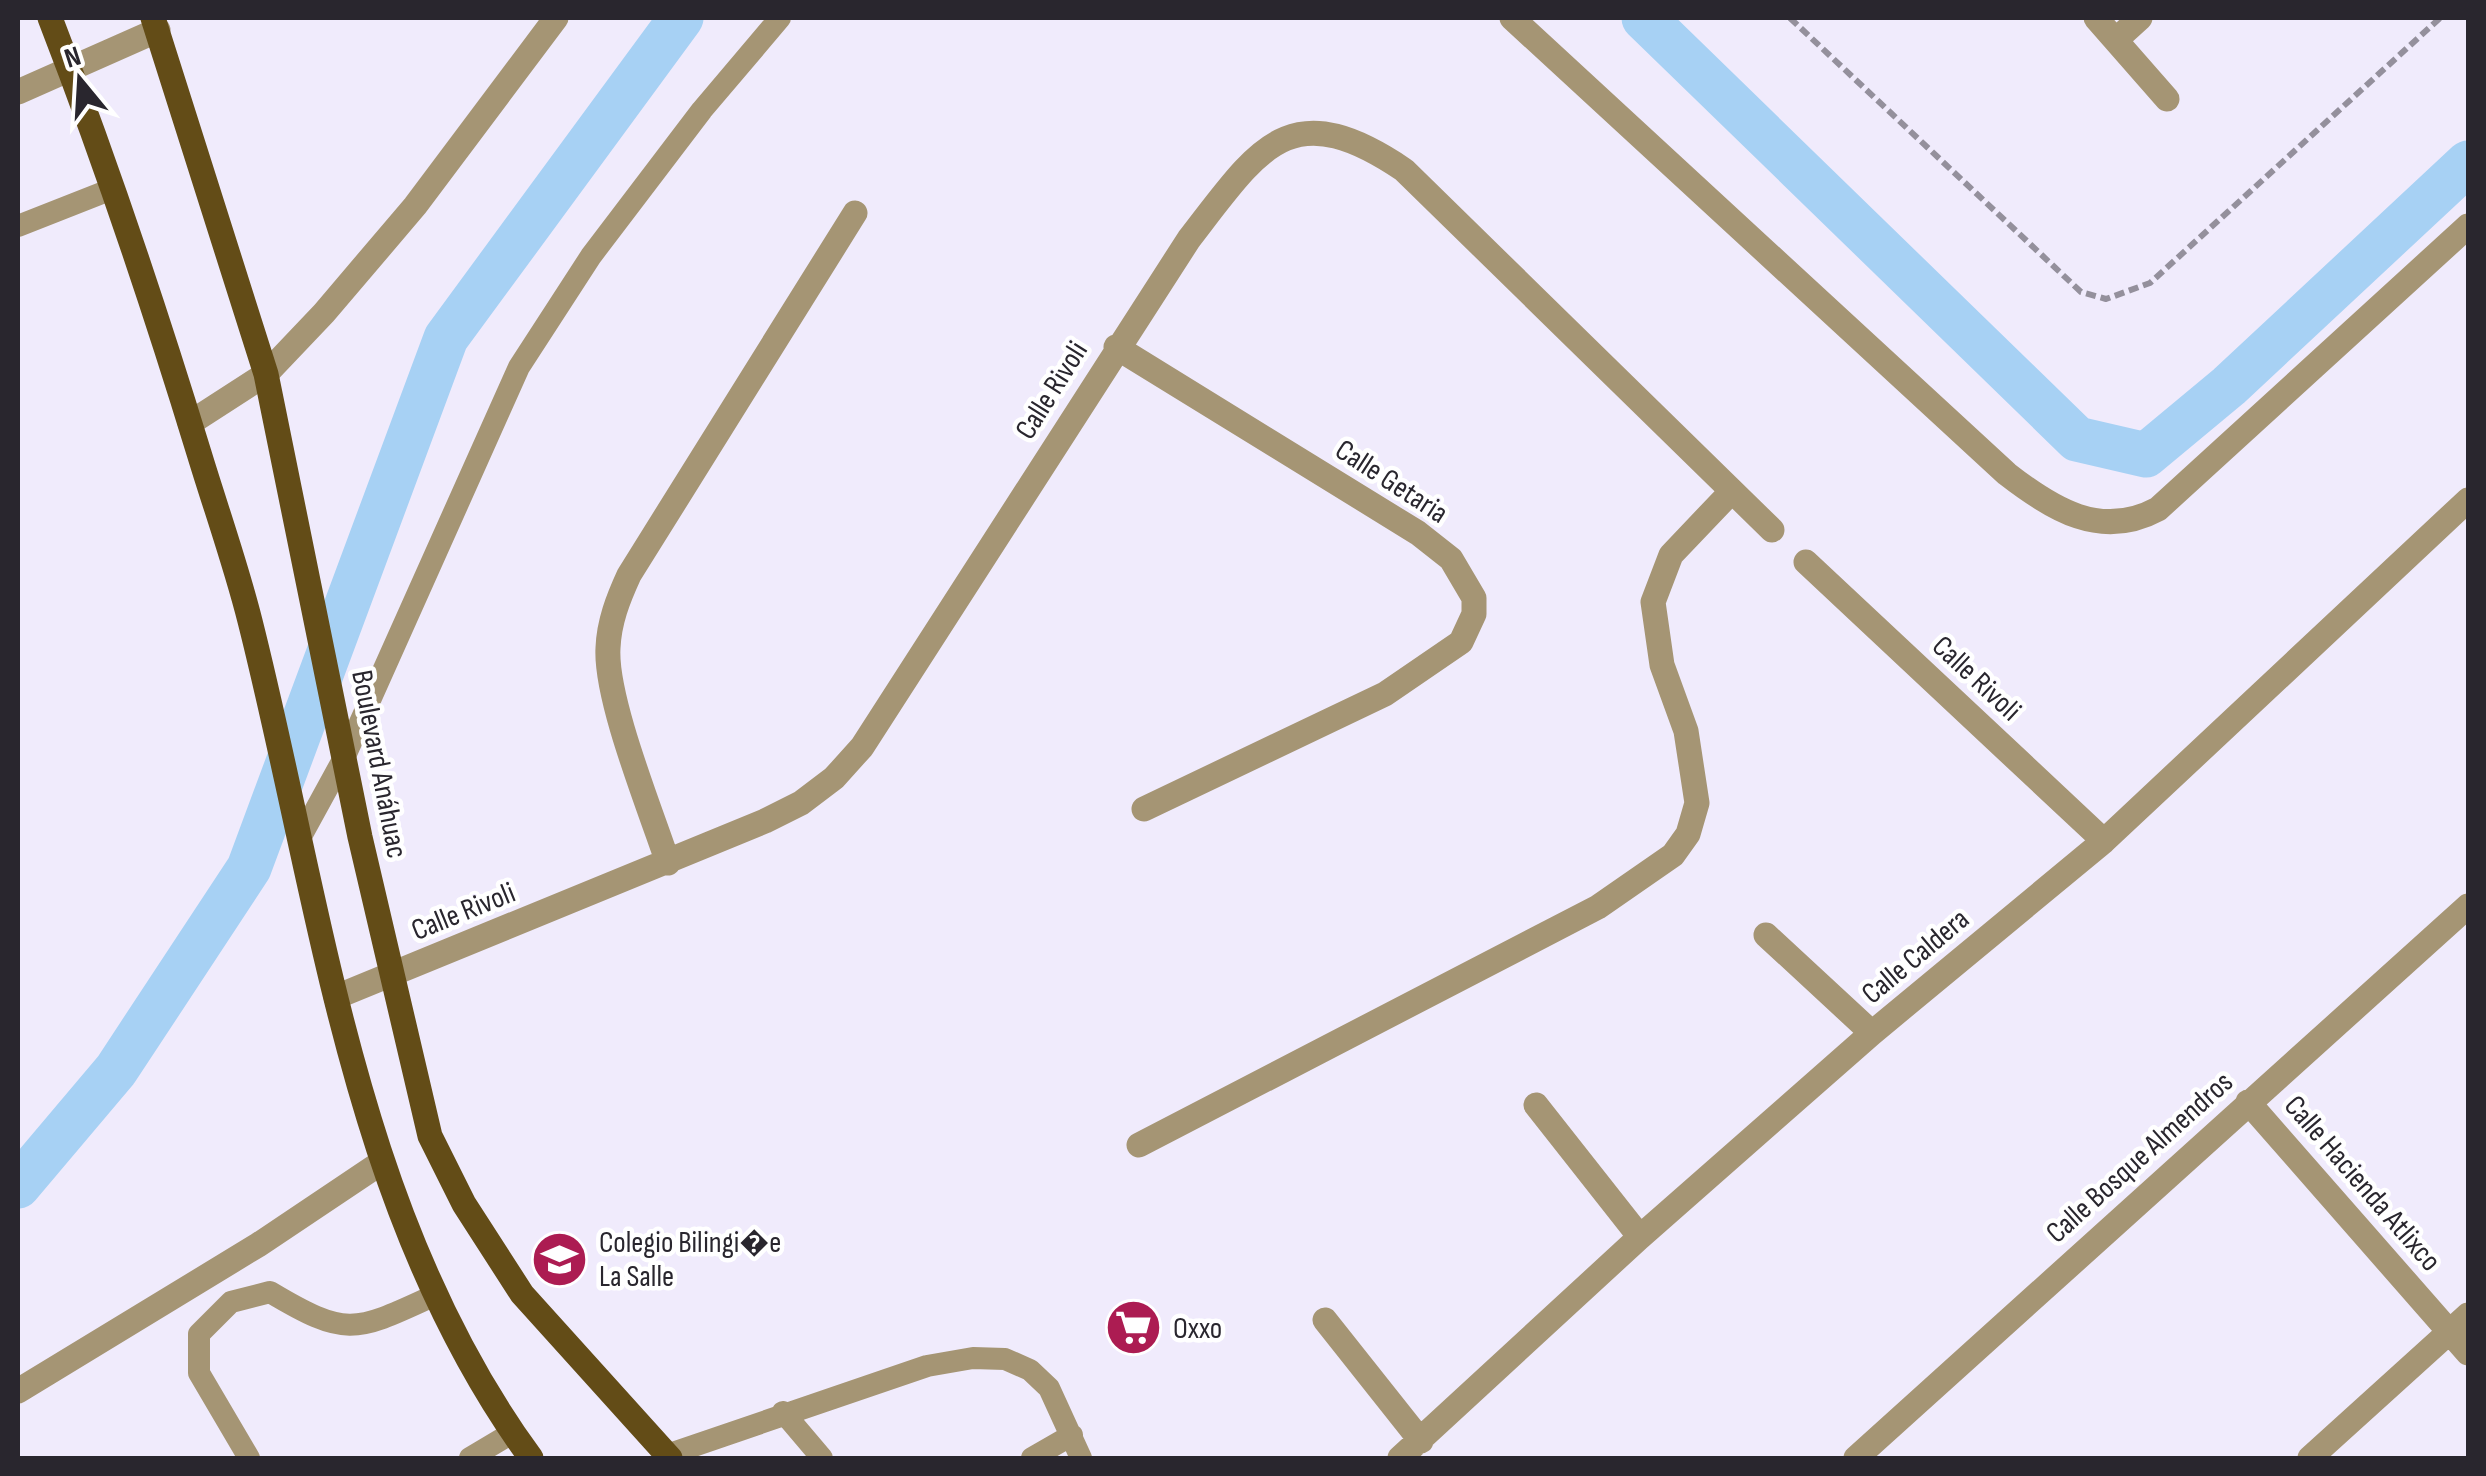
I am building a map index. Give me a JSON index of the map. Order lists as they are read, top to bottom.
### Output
{
  "streets": {
    "main road": ["Boulevard Anáhuac"],
    "street": [
      "Calle Rivoli",
      "Calle Getaria",
      "Calle Caldera",
      "Calle Bosque Almendros",
      "Calle Hacienda Atlixco"
    ]
  },
  "crossings": [
    ["Calle Rivoli", "Calle Getaria"],
    ["Calle Rivoli", "Boulevard Anáhuac"],
    ["Calle Rivoli", "Calle Caldera"],
    ["Calle Bosque Almendros", "Calle Hacienda Atlixco"]
  ],
  "places": {
    "school or university": ["Colegio Bilingi�e La Salle"],
    "supermarket": ["Oxxo"]
  },
  "north": "top"
}
